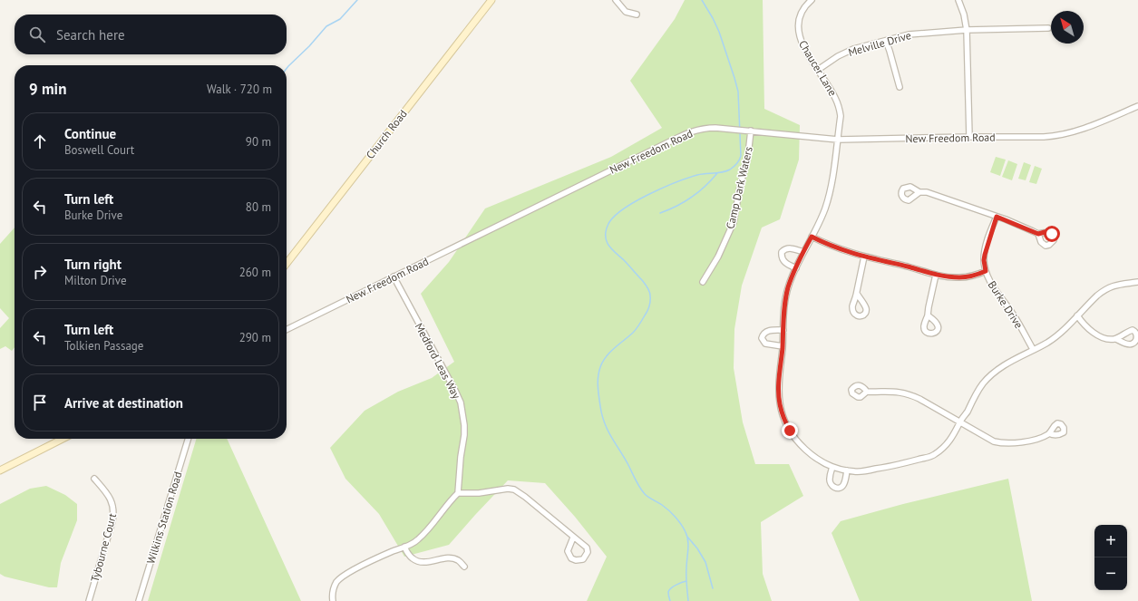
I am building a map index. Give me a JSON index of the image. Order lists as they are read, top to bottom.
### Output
{
  "streets": {
    "main road": ["Church Road"],
    "street": [
      "Melville Drive",
      "Chaucer Lane",
      "New Freedom Road",
      "Camp Dark Waters",
      "Burke Drive",
      "Medford Leas Way",
      "Wilkins Station Road",
      "Tybourne Court"
    ]
  },
  "crossings": [
    ["Melville Drive", "Chaucer Lane"],
    ["Chaucer Lane", "New Freedom Road"],
    ["Chaucer Lane", "Burke Drive"],
    ["New Freedom Road", "Camp Dark Waters"],
    ["New Freedom Road", "Medford Leas Way"]
  ],
  "north": "top left",
  "page": {
    "search": "Search here",
    "heading": ["9 min", "Walk · 720 m"],
    "list": [
      ["Continue", "Boswell Court", "90 m"],
      ["Turn left", "Burke Drive", "80 m"],
      ["Turn right", "Milton Drive", "260 m"],
      ["Turn left", "Tolkien Passage", "290 m"],
      "Arrive at destination"
    ],
    "map_buttons": ["+", "−"]
  }
}
